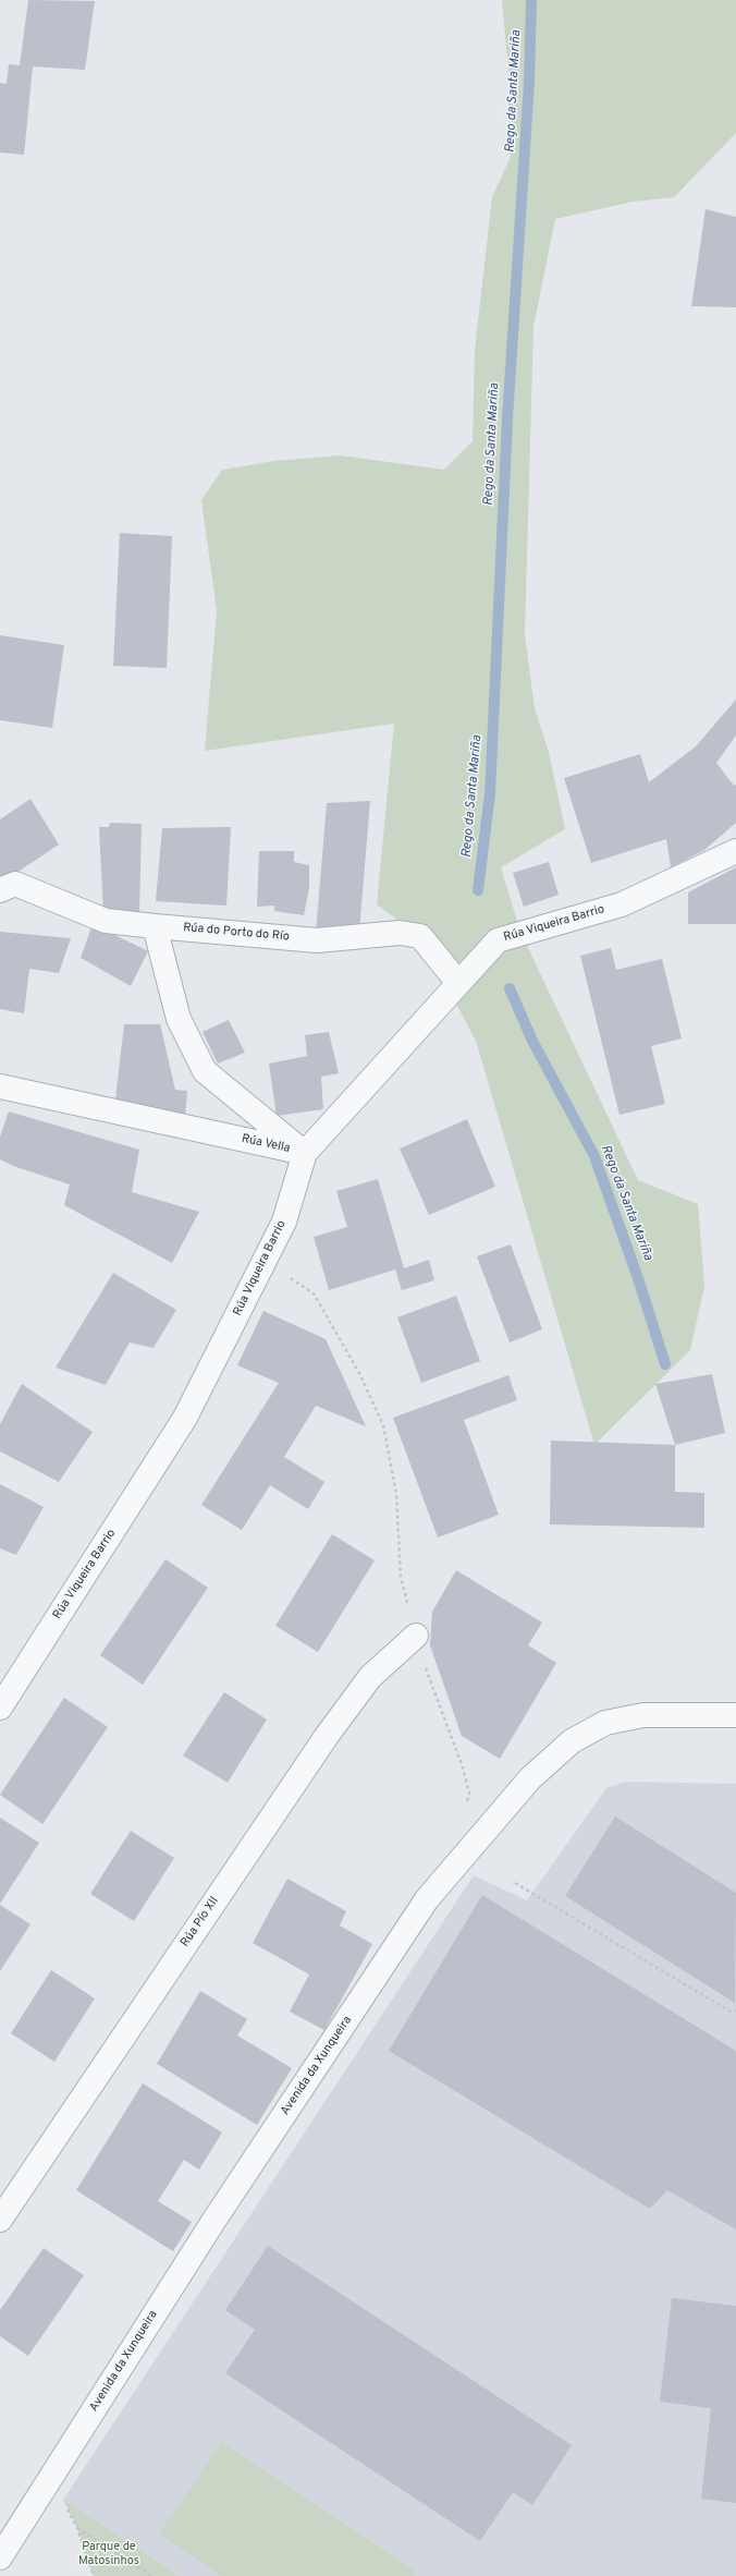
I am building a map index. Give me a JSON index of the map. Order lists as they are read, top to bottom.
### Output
{
  "streets": {
    "street": [
      "Rúa Viqueira Barrio",
      "Rúa do Porto do Río",
      "Rúa Vella",
      "Rúa Pío XII",
      "Avenida da Xunqueira"
    ]
  },
  "crossings": [
    ["Rúa Viqueira Barrio", "Rúa do Porto do Río"],
    ["Rúa Viqueira Barrio", "Rúa Vella"],
    ["Rúa do Porto do Río", "Rúa Vella"]
  ],
  "water": ["Rego da Santa Mariña"],
  "parks": ["Parque de Matosinhos"]
}
